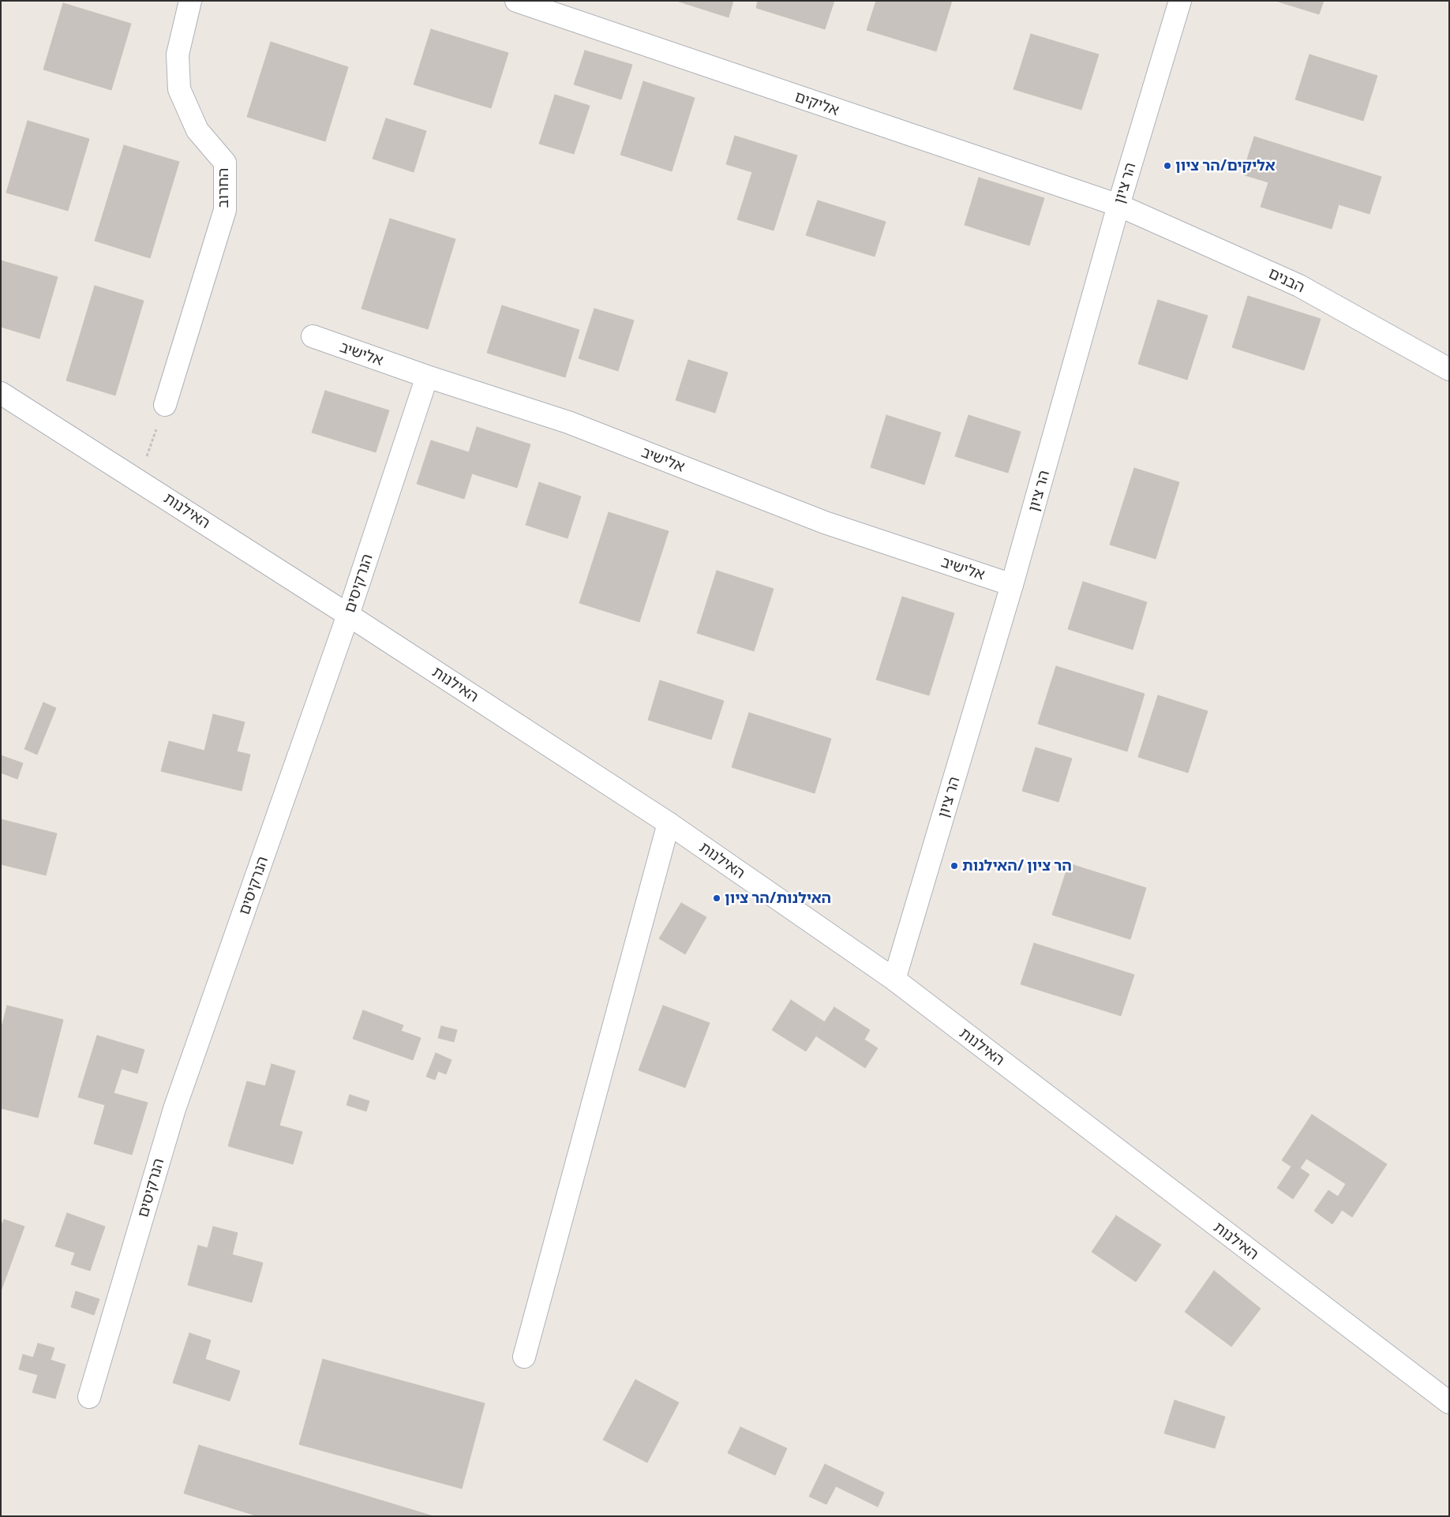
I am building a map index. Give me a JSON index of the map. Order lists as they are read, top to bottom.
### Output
{
  "streets": {
    "street": [
      "אליקים",
      "הר ציון",
      "החרוב",
      "הבנים",
      "אלישיב",
      "האילנות",
      "הנרקיסים"
    ]
  },
  "crossings": [
    ["אליקים", "הר ציון"],
    ["אליקים", "הבנים"],
    ["הר ציון", "הבנים"],
    ["הר ציון", "אלישיב"],
    ["הר ציון", "האילנות"],
    ["אלישיב", "הנרקיסים"],
    ["האילנות", "הנרקיסים"]
  ],
  "places": ["אליקים/הר ציון", "הר ציון /האילנות", "האילנות/הר ציון"]
}
